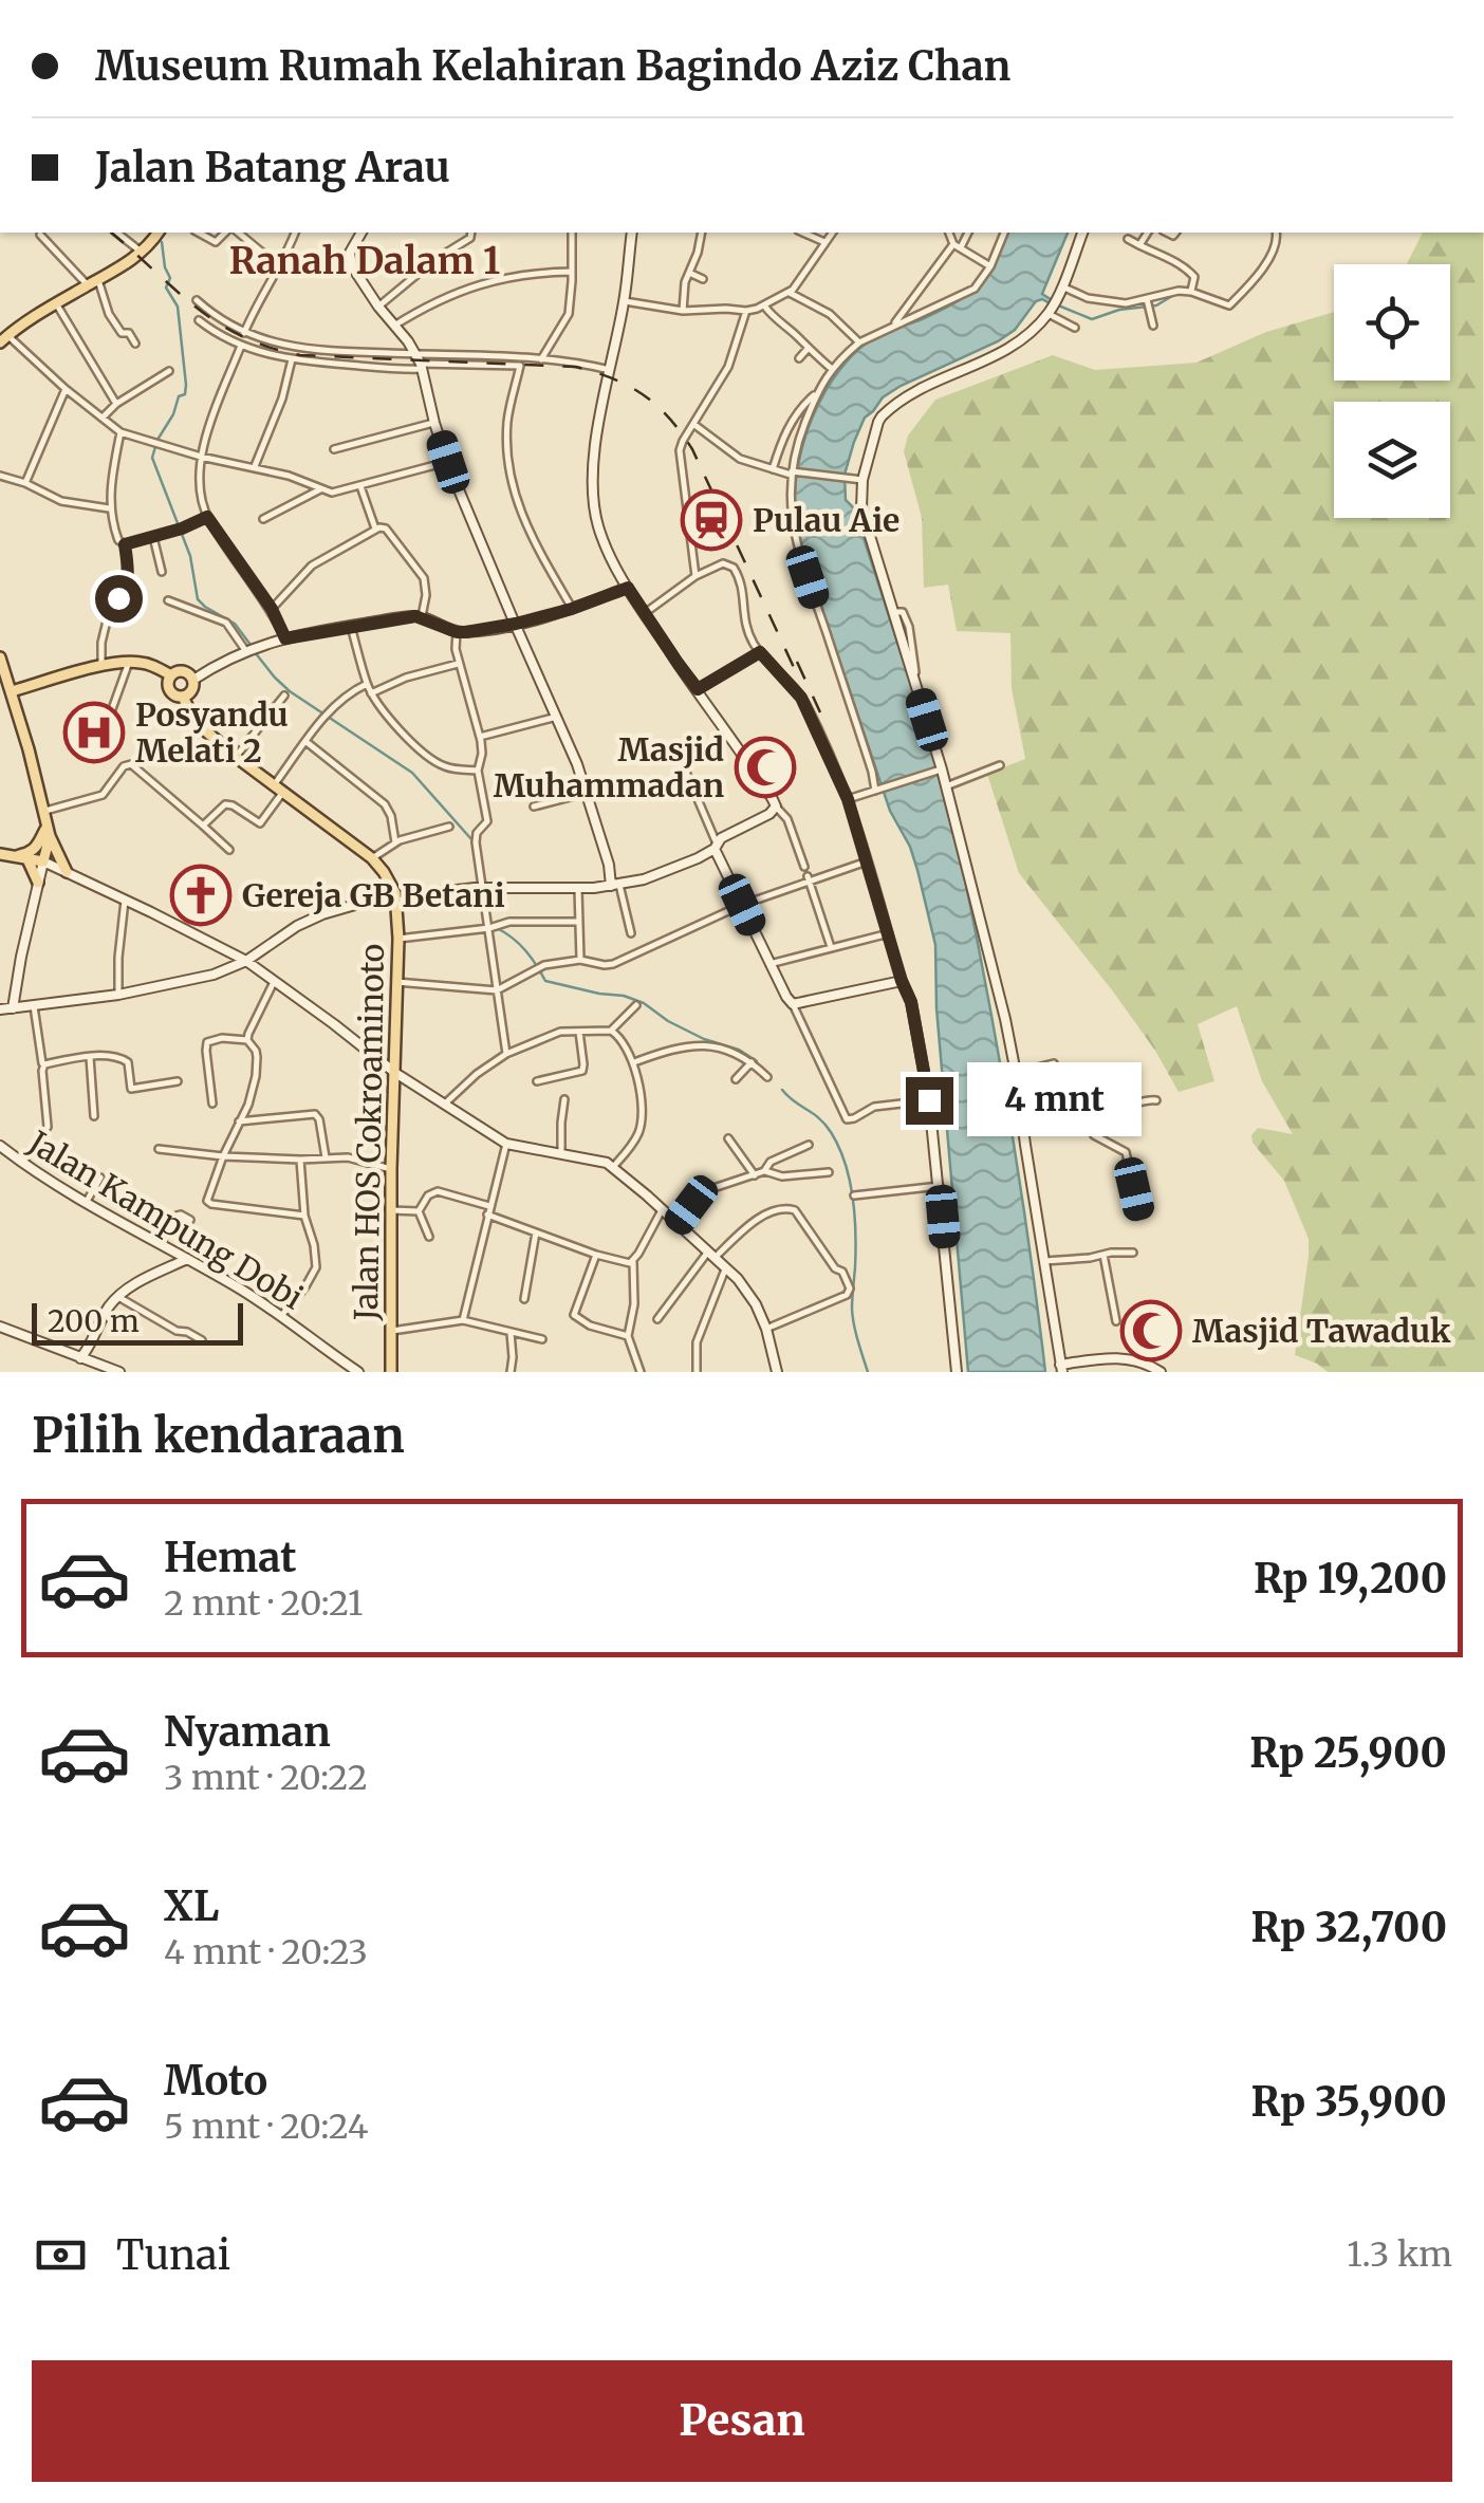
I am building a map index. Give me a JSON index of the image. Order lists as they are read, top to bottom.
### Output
{
  "streets": {
    "main road": ["Jalan HOS Cokroaminoto"],
    "street": ["Jalan Kampung Dobi"]
  },
  "districts": ["Ranah Dalam 1"],
  "places": {
    "station": ["Pulau Aie"],
    "hospital": ["Posyandu Melati 2"],
    "mosque": ["Masjid Muhammadan", "Masjid Tawaduk"],
    "church": ["Gereja GB Betani"]
  },
  "scale_bar": "200 m",
  "page": {
    "banner": ["Museum Rumah Kelahiran Bagindo Aziz Chan", "Jalan Batang Arau"],
    "bubble": "4 mnt",
    "scale": "200 m",
    "heading": "Pilih kendaraan",
    "list": [
      {
        "name": "Hemat",
        "note": "2 mnt · 20:21",
        "value": "Rp 19,200"
      },
      {
        "name": "Nyaman",
        "note": "3 mnt · 20:22",
        "value": "Rp 25,900"
      },
      {
        "name": "XL",
        "note": "4 mnt · 20:23",
        "value": "Rp 32,700"
      },
      {
        "name": "Moto",
        "note": "5 mnt · 20:24",
        "value": "Rp 35,900"
      }
    ],
    "pay": ["Tunai", "1.3 km"],
    "buttons": "Pesan"
  }
}
